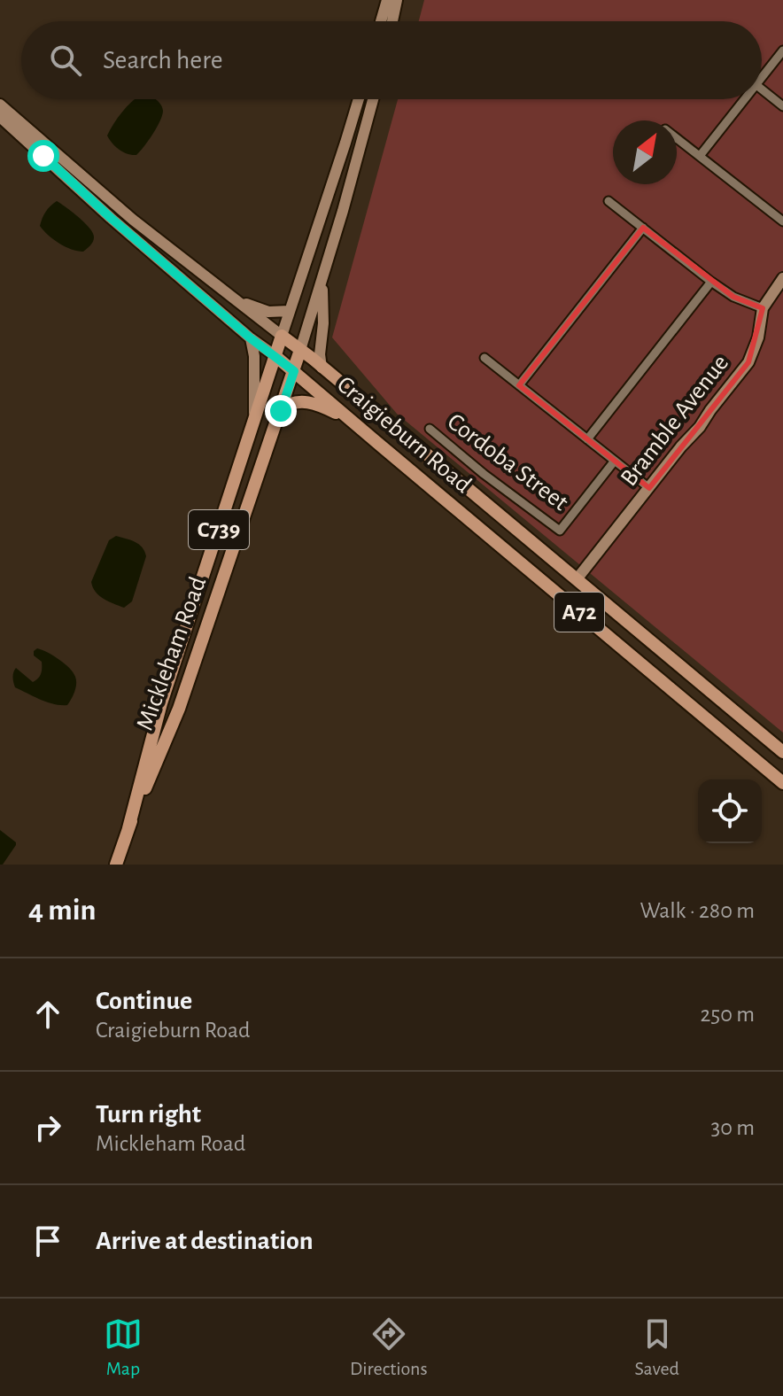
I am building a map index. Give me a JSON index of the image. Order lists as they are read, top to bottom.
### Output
{
  "streets": {
    "main road": [
      "Craigieburn Road",
      "C739",
      "A72",
      "Mickleham Road"
    ],
    "street": ["Bramble Avenue", "Cordoba Street"]
  },
  "crossings": [
    ["Bramble Avenue", "Craigieburn Road"],
    ["Craigieburn Road", "Mickleham Road"]
  ],
  "north": "top right",
  "page": {
    "search": "Search here",
    "heading": ["4 min", "Walk · 280 m"],
    "list": [
      ["Continue", "Craigieburn Road", "250 m"],
      ["Turn right", "Mickleham Road", "30 m"],
      "Arrive at destination"
    ],
    "nav": ["Map", "Directions", "Saved"]
  }
}
